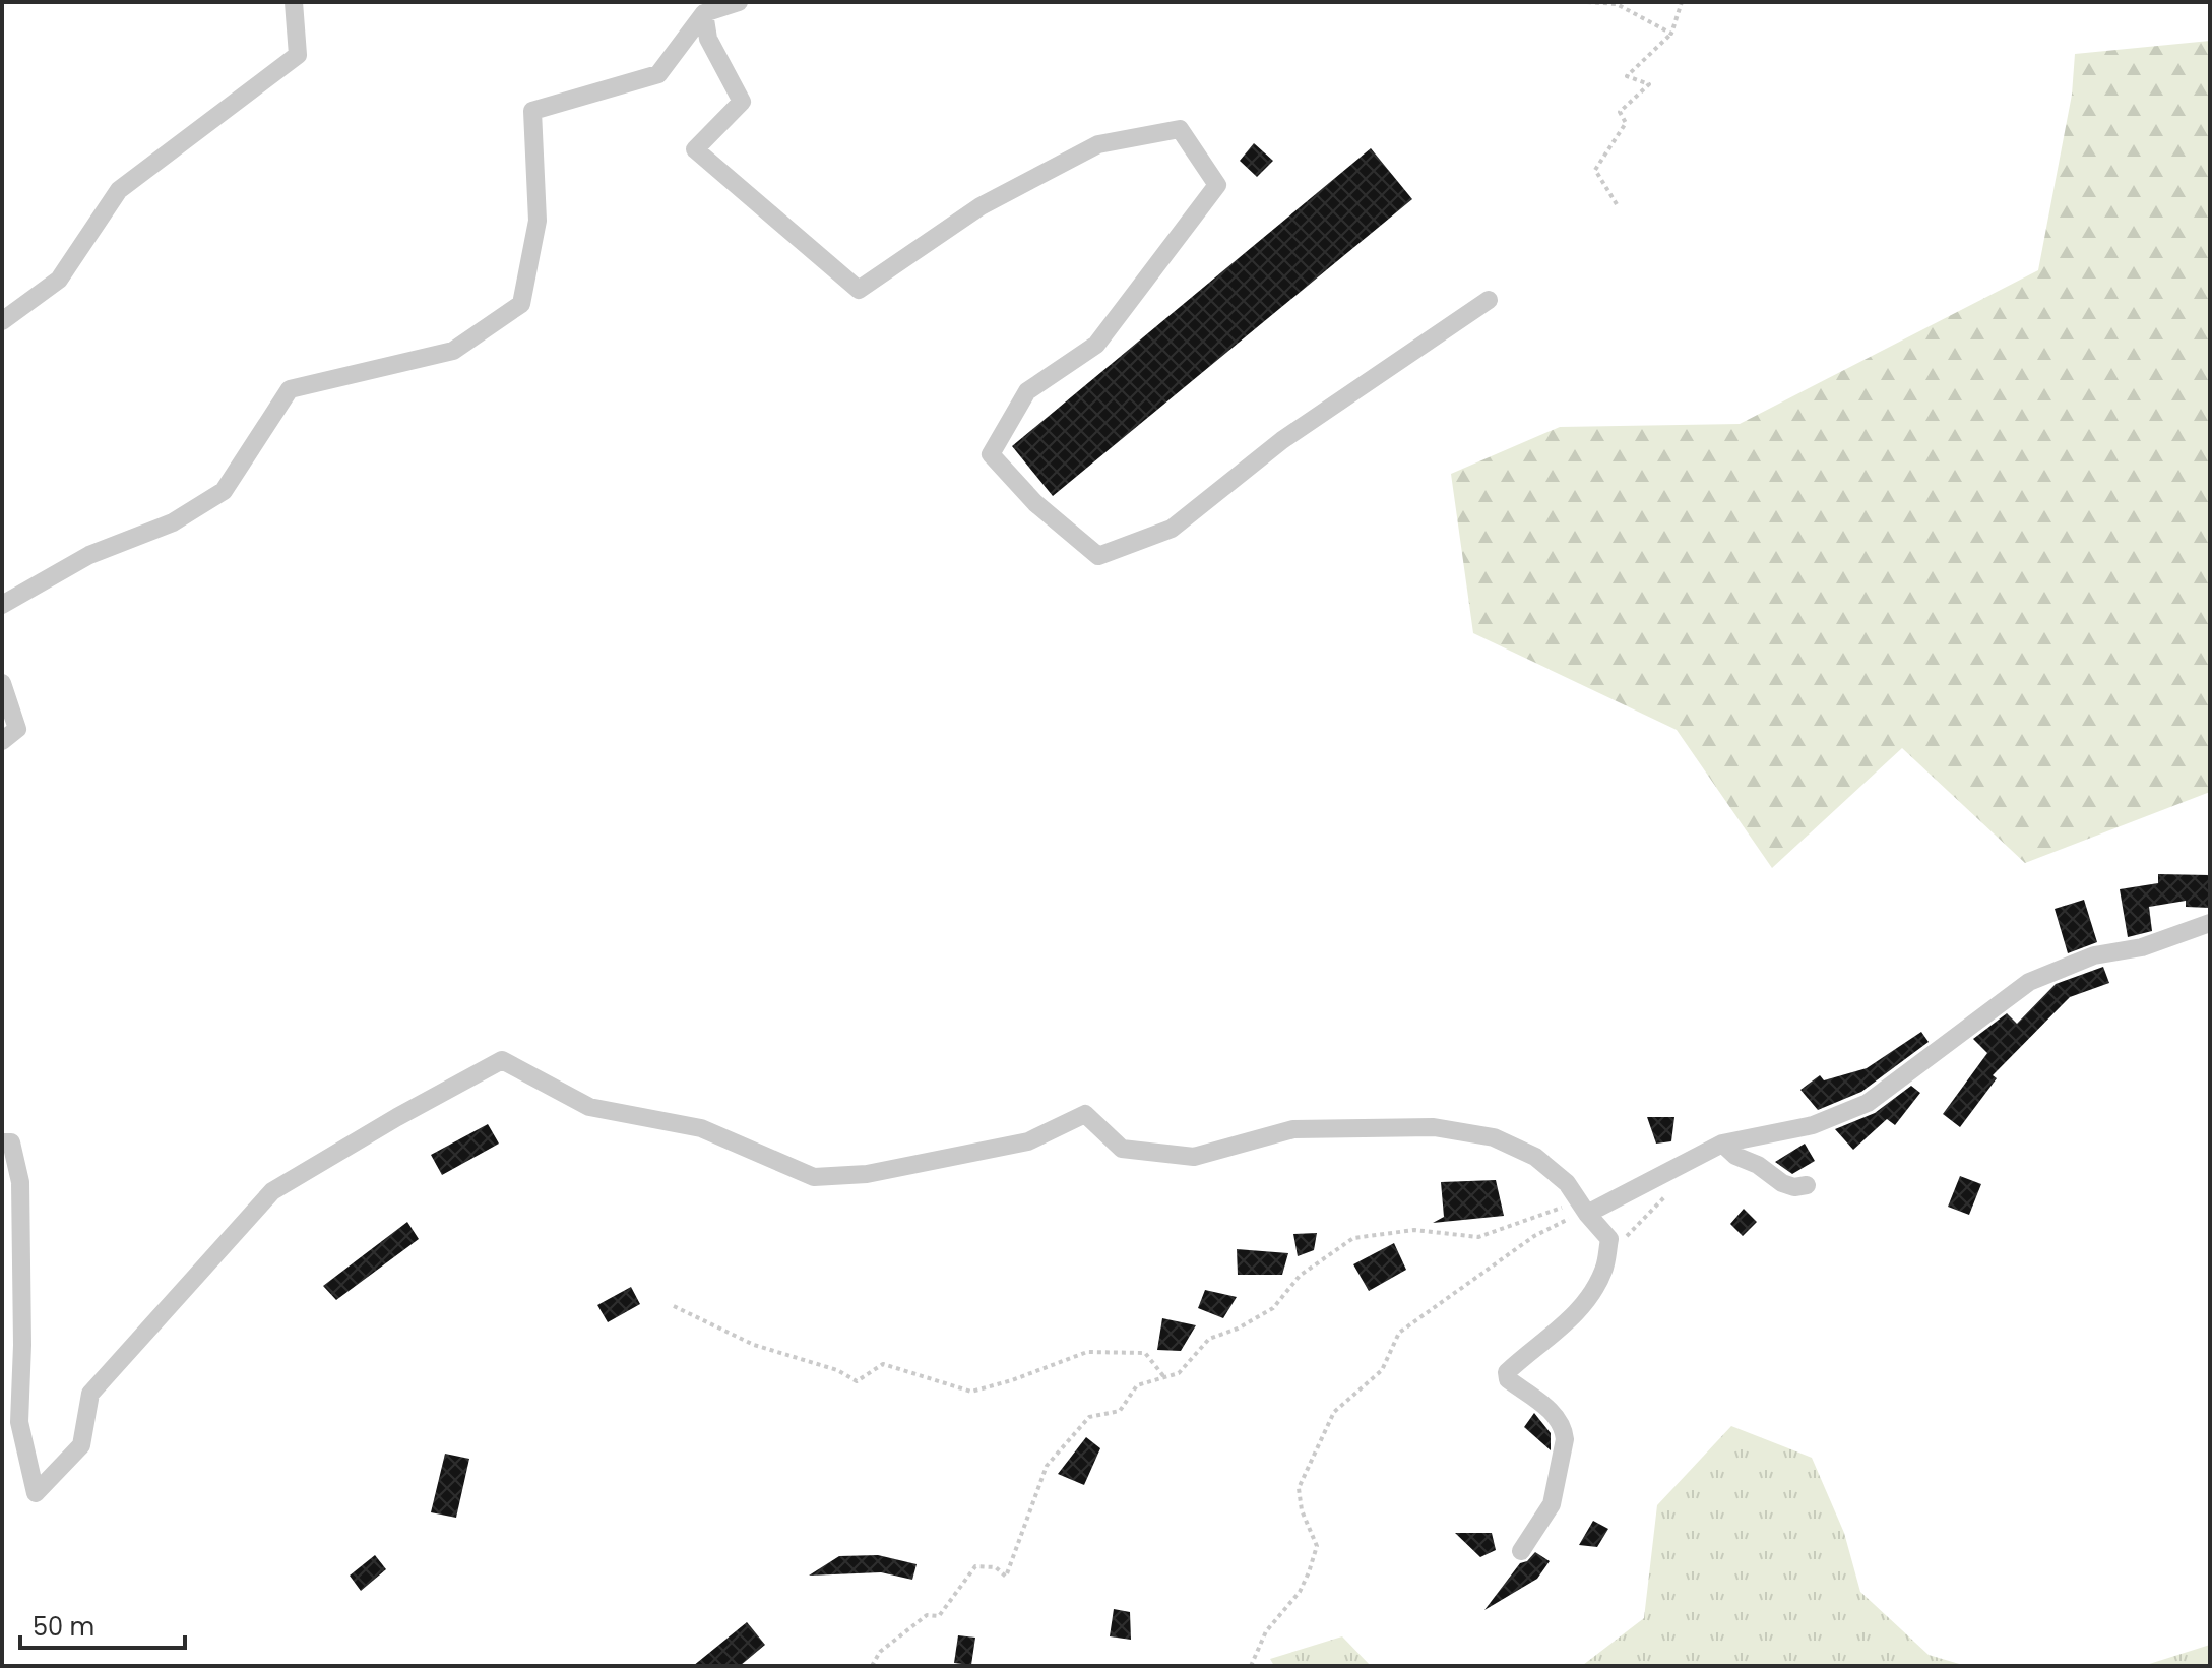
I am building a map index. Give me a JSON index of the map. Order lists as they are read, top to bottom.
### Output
{
  "scale_bar": "50 m"
}
